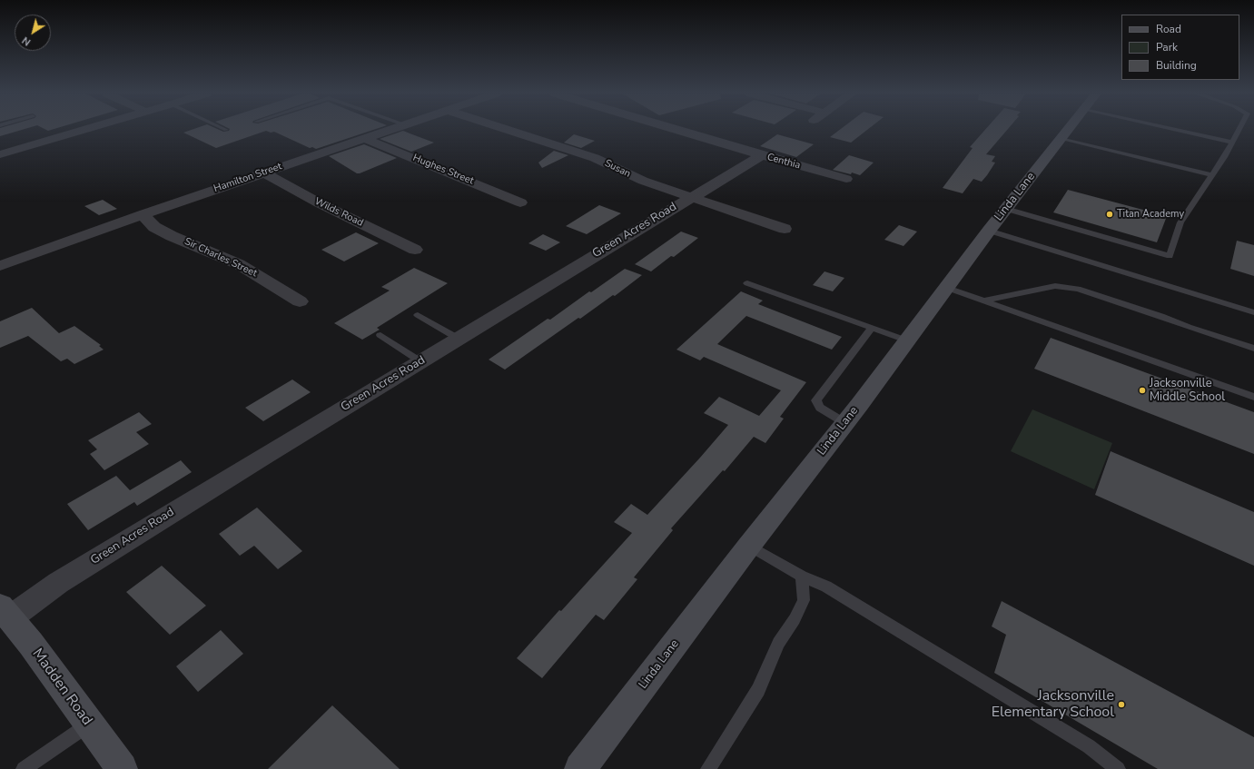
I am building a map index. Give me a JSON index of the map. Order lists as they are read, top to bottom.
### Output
{
  "streets": {
    "street": [
      "Centhia",
      "Susan",
      "Hughes Street",
      "Hamilton Street",
      "Linda Lane",
      "Wilds Road",
      "Green Acres Road",
      "Sir Charles Street",
      "Madden Road"
    ]
  },
  "crossings": [
    ["Centhia", "Green Acres Road"],
    ["Susan", "Green Acres Road"],
    ["Hughes Street", "Hamilton Street"],
    ["Hamilton Street", "Wilds Road"],
    ["Hamilton Street", "Sir Charles Street"],
    ["Green Acres Road", "Madden Road"]
  ],
  "places": ["Titan Academy", "Jacksonville Middle School", "Jacksonville Elementary School"],
  "legend": ["Road", "Park", "Building"],
  "north": "bottom left"
}
